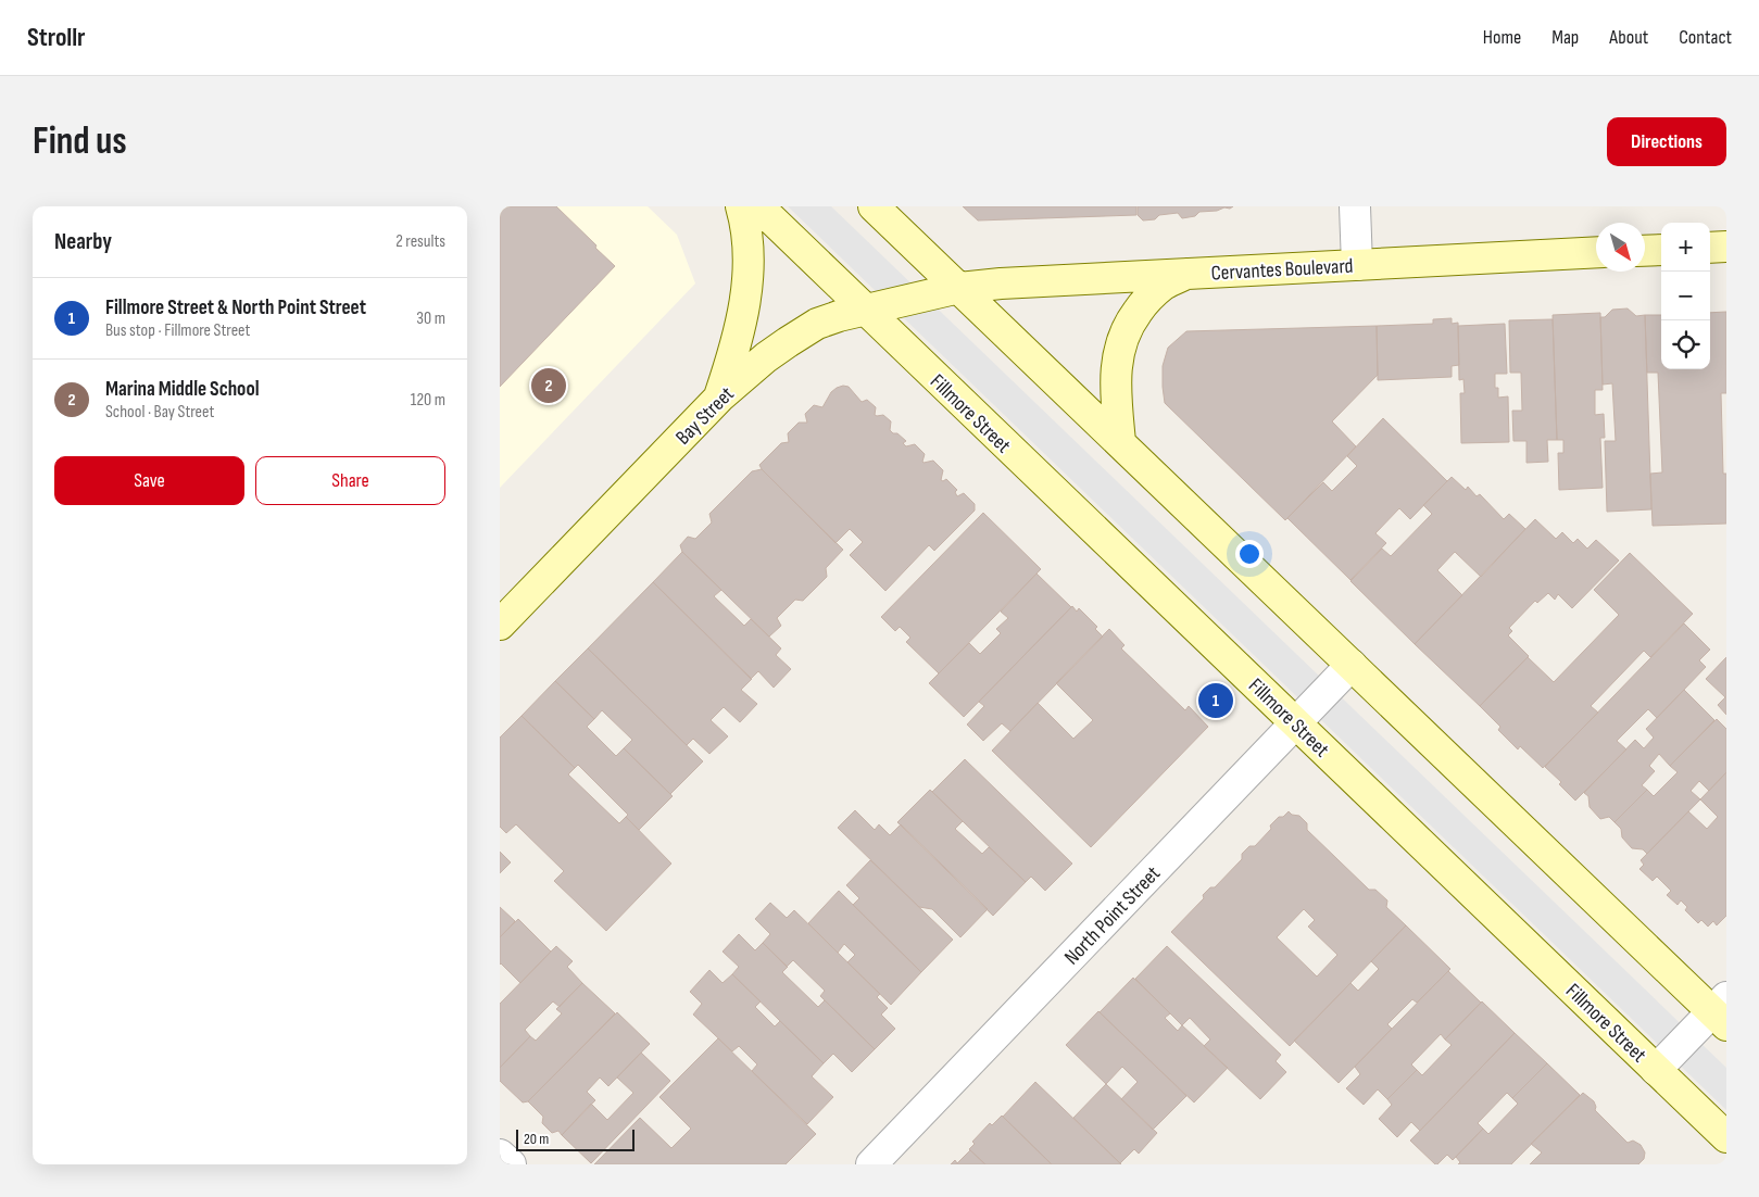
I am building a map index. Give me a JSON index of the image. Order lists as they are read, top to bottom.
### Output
{
  "streets": {
    "street": [
      "Cervantes Boulevard",
      "Fillmore Street",
      "Bay Street",
      "North Point Street"
    ]
  },
  "crossings": [
    ["Cervantes Boulevard", "Bay Street"],
    ["Fillmore Street", "Bay Street"],
    ["Fillmore Street", "North Point Street"]
  ],
  "scale_bar": "20 m",
  "north": "bottom right",
  "page": {
    "header": "Strollr",
    "nav": [
      "Home",
      "Map",
      "About",
      "Contact"
    ],
    "buttons": [
      "Directions",
      ["Save", "Share"]
    ],
    "title": "Find us",
    "heading": ["Nearby", "2 results"],
    "map_buttons": ["+", "−"],
    "list": [
      {
        "mark": "1",
        "name": "Fillmore Street & North Point Street",
        "note": "Bus stop · Fillmore Street",
        "value": "30 m"
      },
      {
        "mark": "2",
        "name": "Marina Middle School",
        "note": "School · Bay Street",
        "value": "120 m"
      }
    ],
    "pins": ["2", "1"],
    "scale": "20 m"
  }
}
